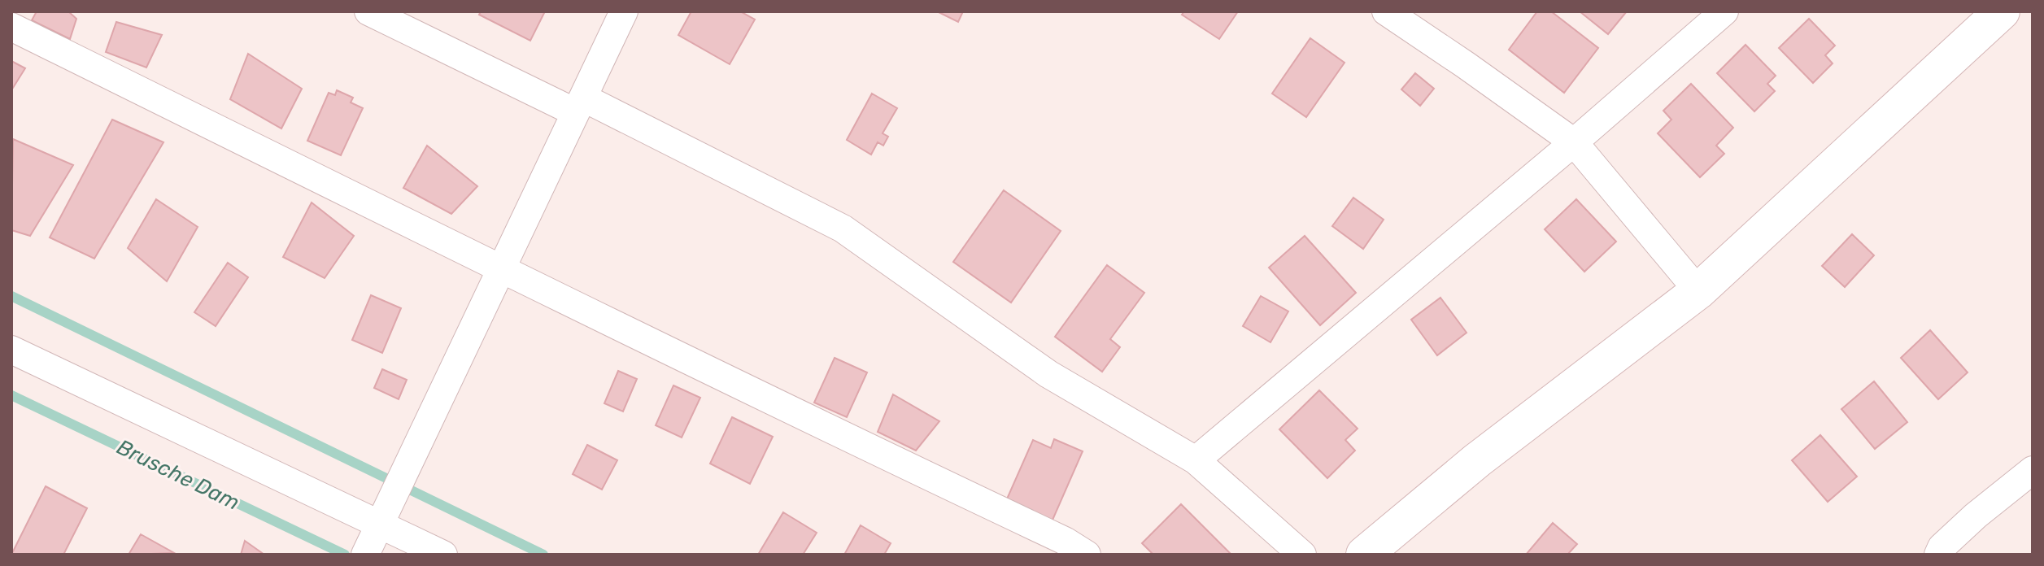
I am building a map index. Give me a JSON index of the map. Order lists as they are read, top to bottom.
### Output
{
  "water": ["Brusche Dam"]
}
